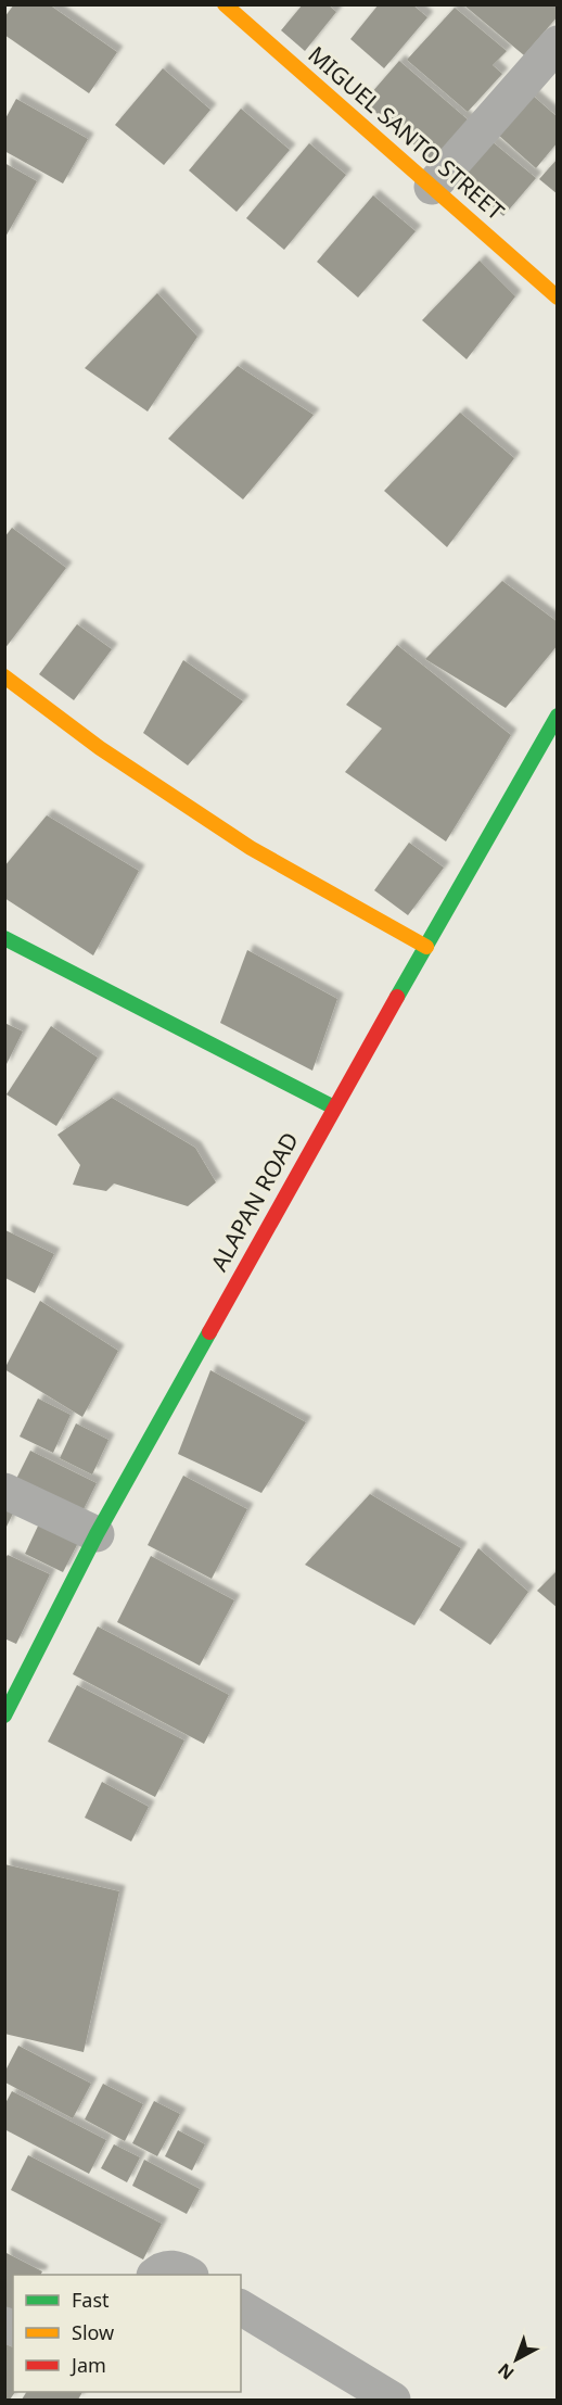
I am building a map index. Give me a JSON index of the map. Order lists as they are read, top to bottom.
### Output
{
  "streets": {
    "street": ["MIGUEL SANTO STREET", "ALAPAN ROAD"]
  },
  "legend": ["Fast", "Slow", "Jam"],
  "north": "bottom left"
}
